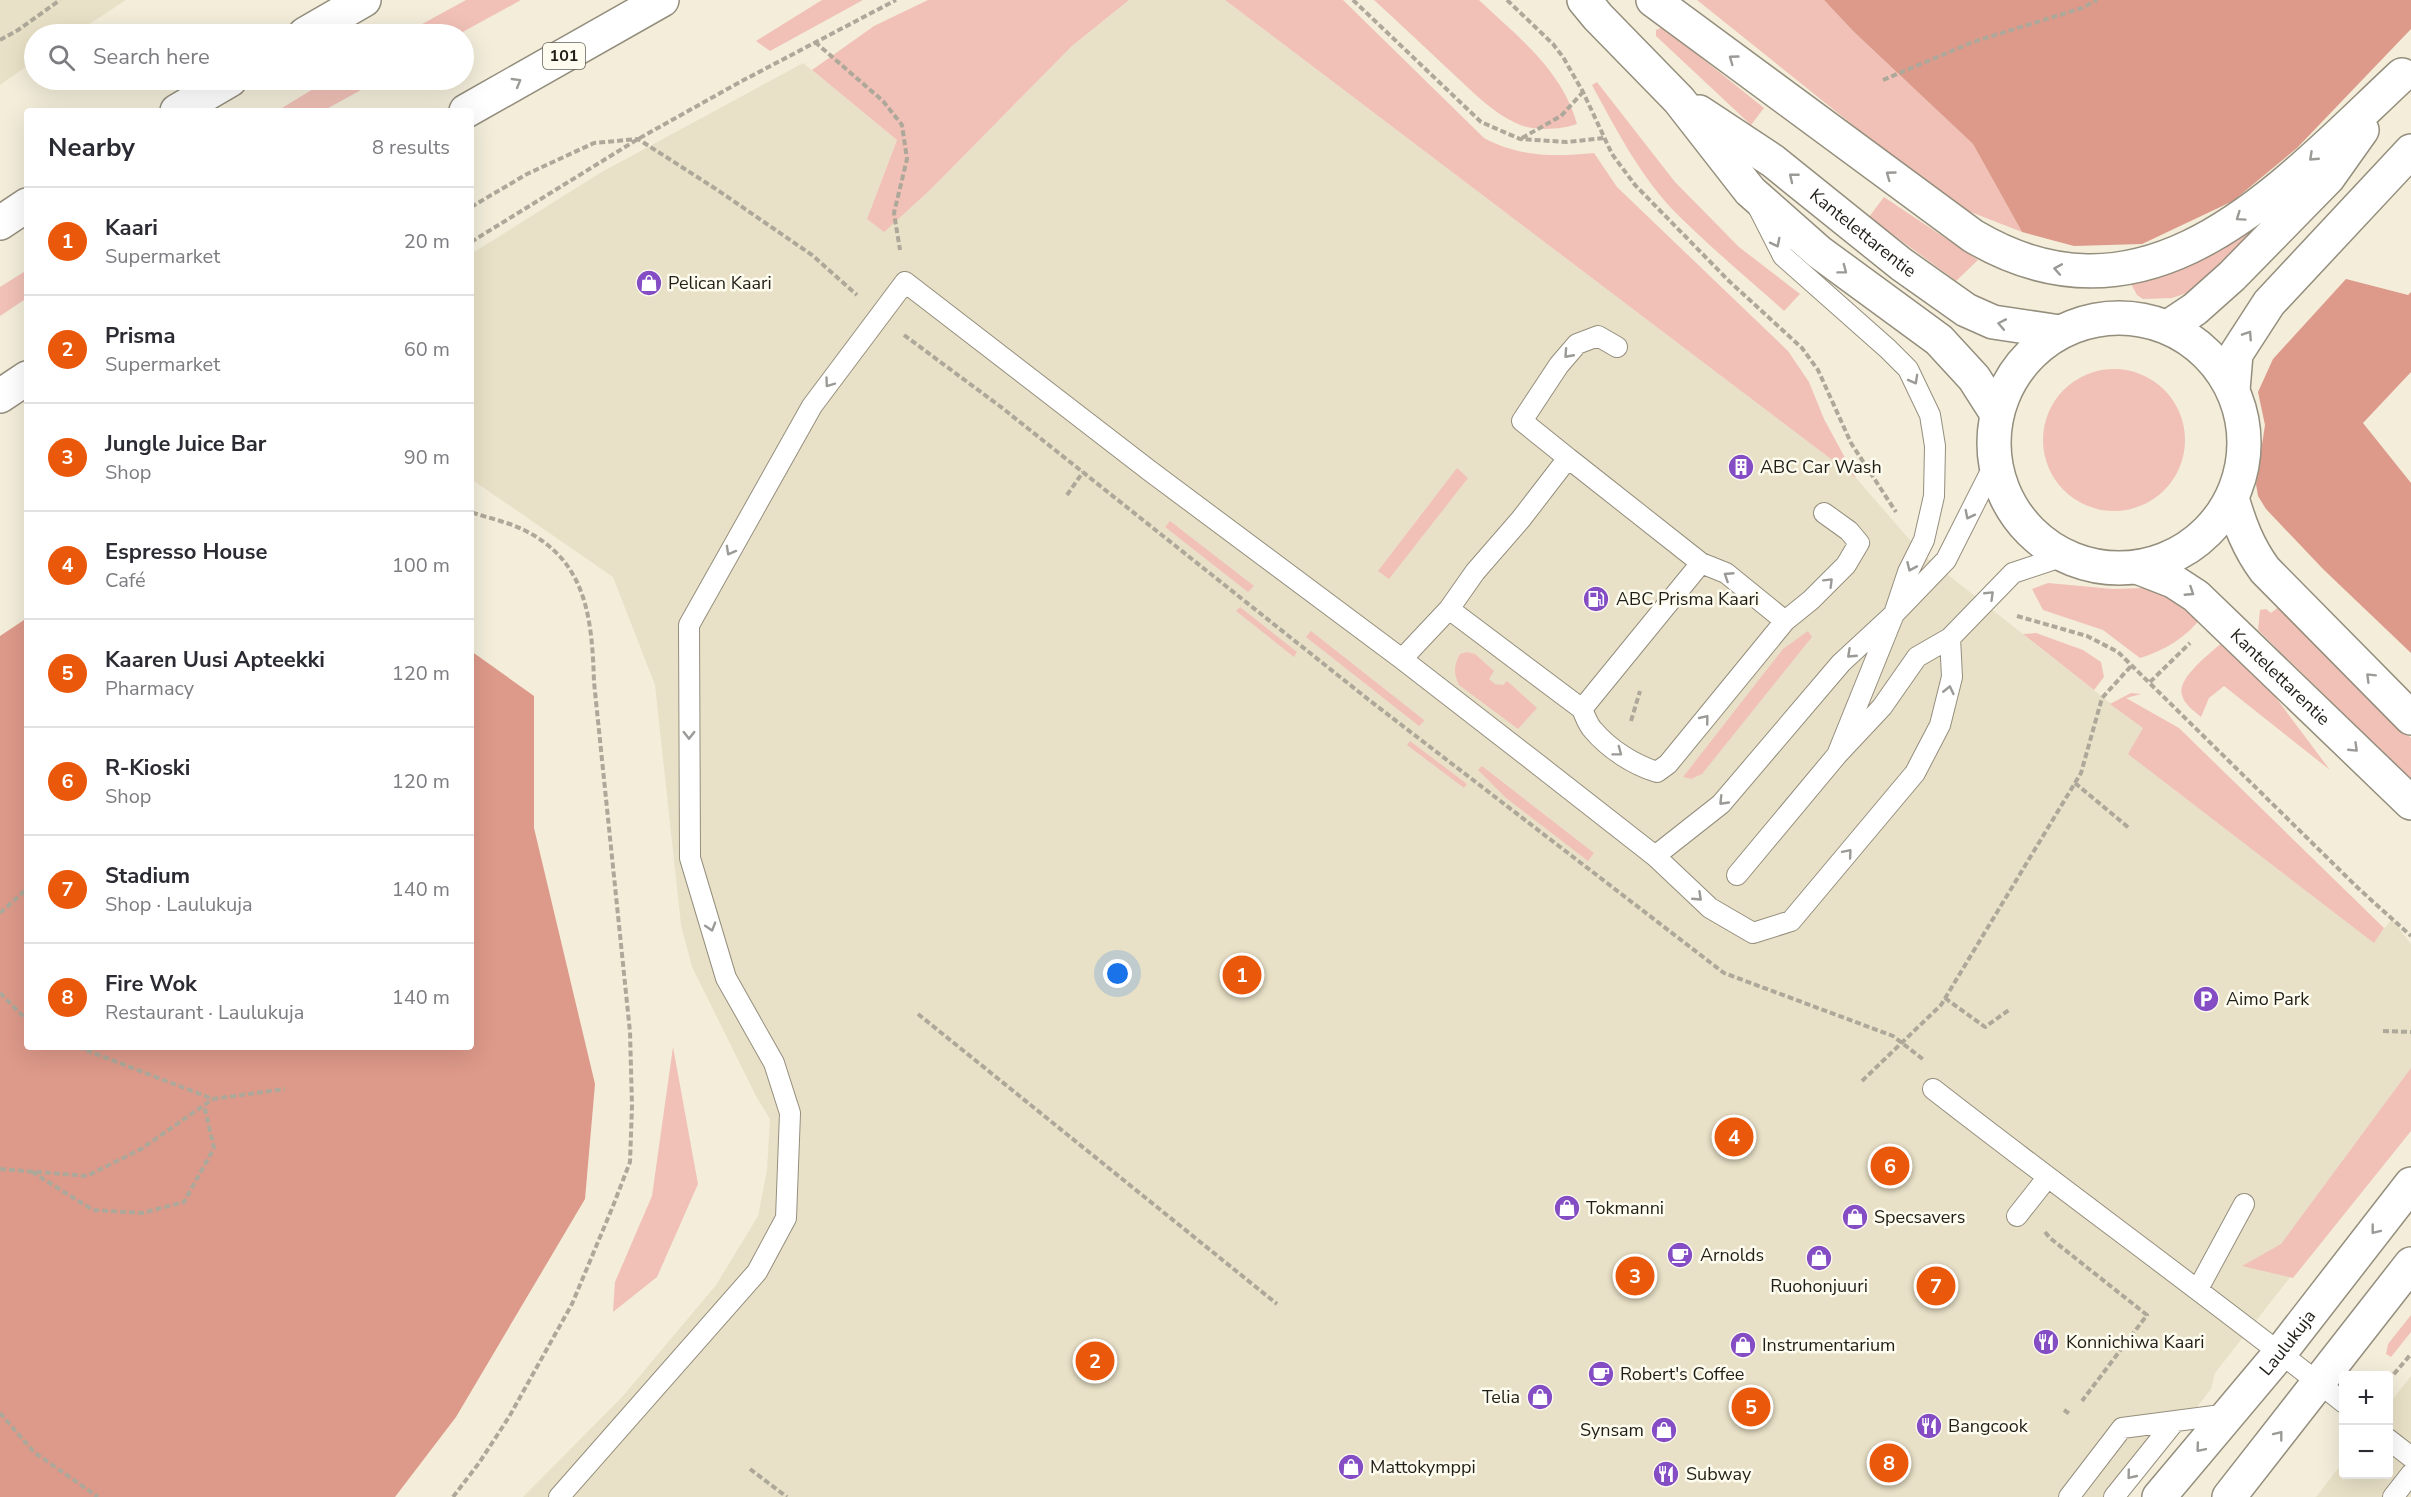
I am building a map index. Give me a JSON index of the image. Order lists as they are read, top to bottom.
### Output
{
  "streets": {
    "main road": ["101", "Kantelettarentie", "Laulukuja"]
  },
  "places": {
    "shop": [
      "Pelican Kaari",
      "Tokmanni",
      "Specsavers",
      "Ruohonjuuri",
      "Instrumentarium",
      "Telia",
      "Synsam",
      "Mattokymppi"
    ],
    "building": ["ABC Car Wash"],
    "fuel station": ["ABC Prisma Kaari"],
    "parking": ["Aimo Park"],
    "cafe": ["Arnolds", "Robert's Coffee"],
    "restaurant": ["Konnichiwa Kaari", "Bangcook", "Subway"]
  },
  "page": {
    "search": "Search here",
    "heading": ["Nearby", "8 results"],
    "list": [
      {
        "mark": "1",
        "name": "Kaari",
        "note": "Supermarket",
        "value": "20 m"
      },
      {
        "mark": "2",
        "name": "Prisma",
        "note": "Supermarket",
        "value": "60 m"
      },
      {
        "mark": "3",
        "name": "Jungle Juice Bar",
        "note": "Shop",
        "value": "90 m"
      },
      {
        "mark": "4",
        "name": "Espresso House",
        "note": "Café",
        "value": "100 m"
      },
      {
        "mark": "5",
        "name": "Kaaren Uusi Apteekki",
        "note": "Pharmacy",
        "value": "120 m"
      },
      {
        "mark": "6",
        "name": "R-Kioski",
        "note": "Shop",
        "value": "120 m"
      },
      {
        "mark": "7",
        "name": "Stadium",
        "note": "Shop · Laulukuja",
        "value": "140 m"
      },
      {
        "mark": "8",
        "name": "Fire Wok",
        "note": "Restaurant · Laulukuja",
        "value": "140 m"
      }
    ],
    "pins": [
      "1",
      "4",
      "6",
      "3",
      "7",
      "2",
      "5",
      "8"
    ],
    "map_buttons": ["+", "−"]
  }
}
